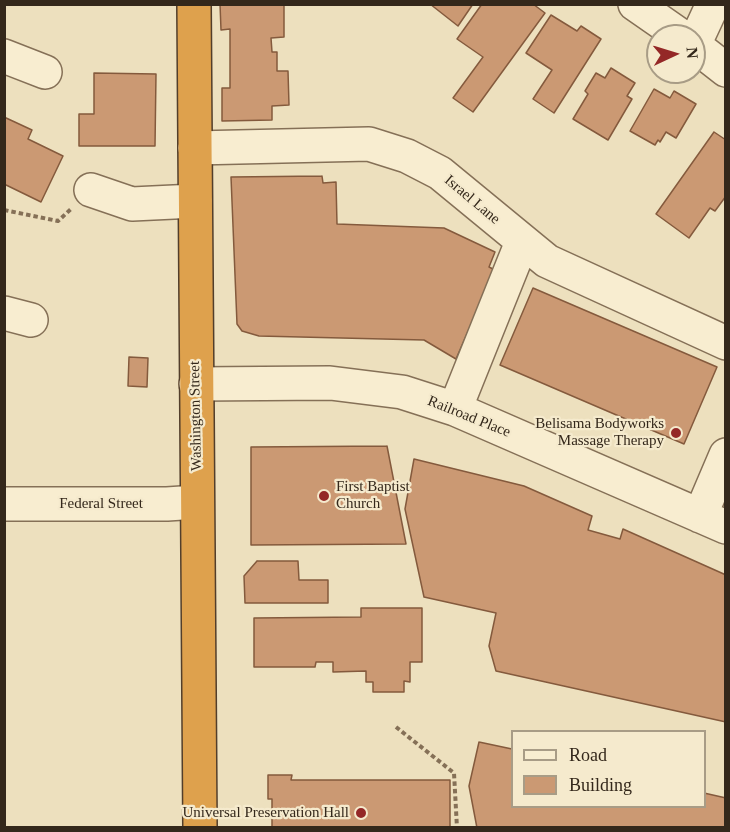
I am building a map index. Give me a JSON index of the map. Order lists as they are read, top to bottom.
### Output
{
  "streets": {
    "highway": ["Washington Street"],
    "street": ["Israel Lane", "Railroad Place", "Federal Street"]
  },
  "crossings": [
    ["Israel Lane", "Washington Street"],
    ["Washington Street", "Railroad Place"],
    ["Washington Street", "Federal Street"]
  ],
  "places": ["Belisama Bodyworks Massage Therapy", "First Baptist Church", "Universal Preservation Hall"],
  "legend": ["Road", "Building"],
  "north": "right"
}
